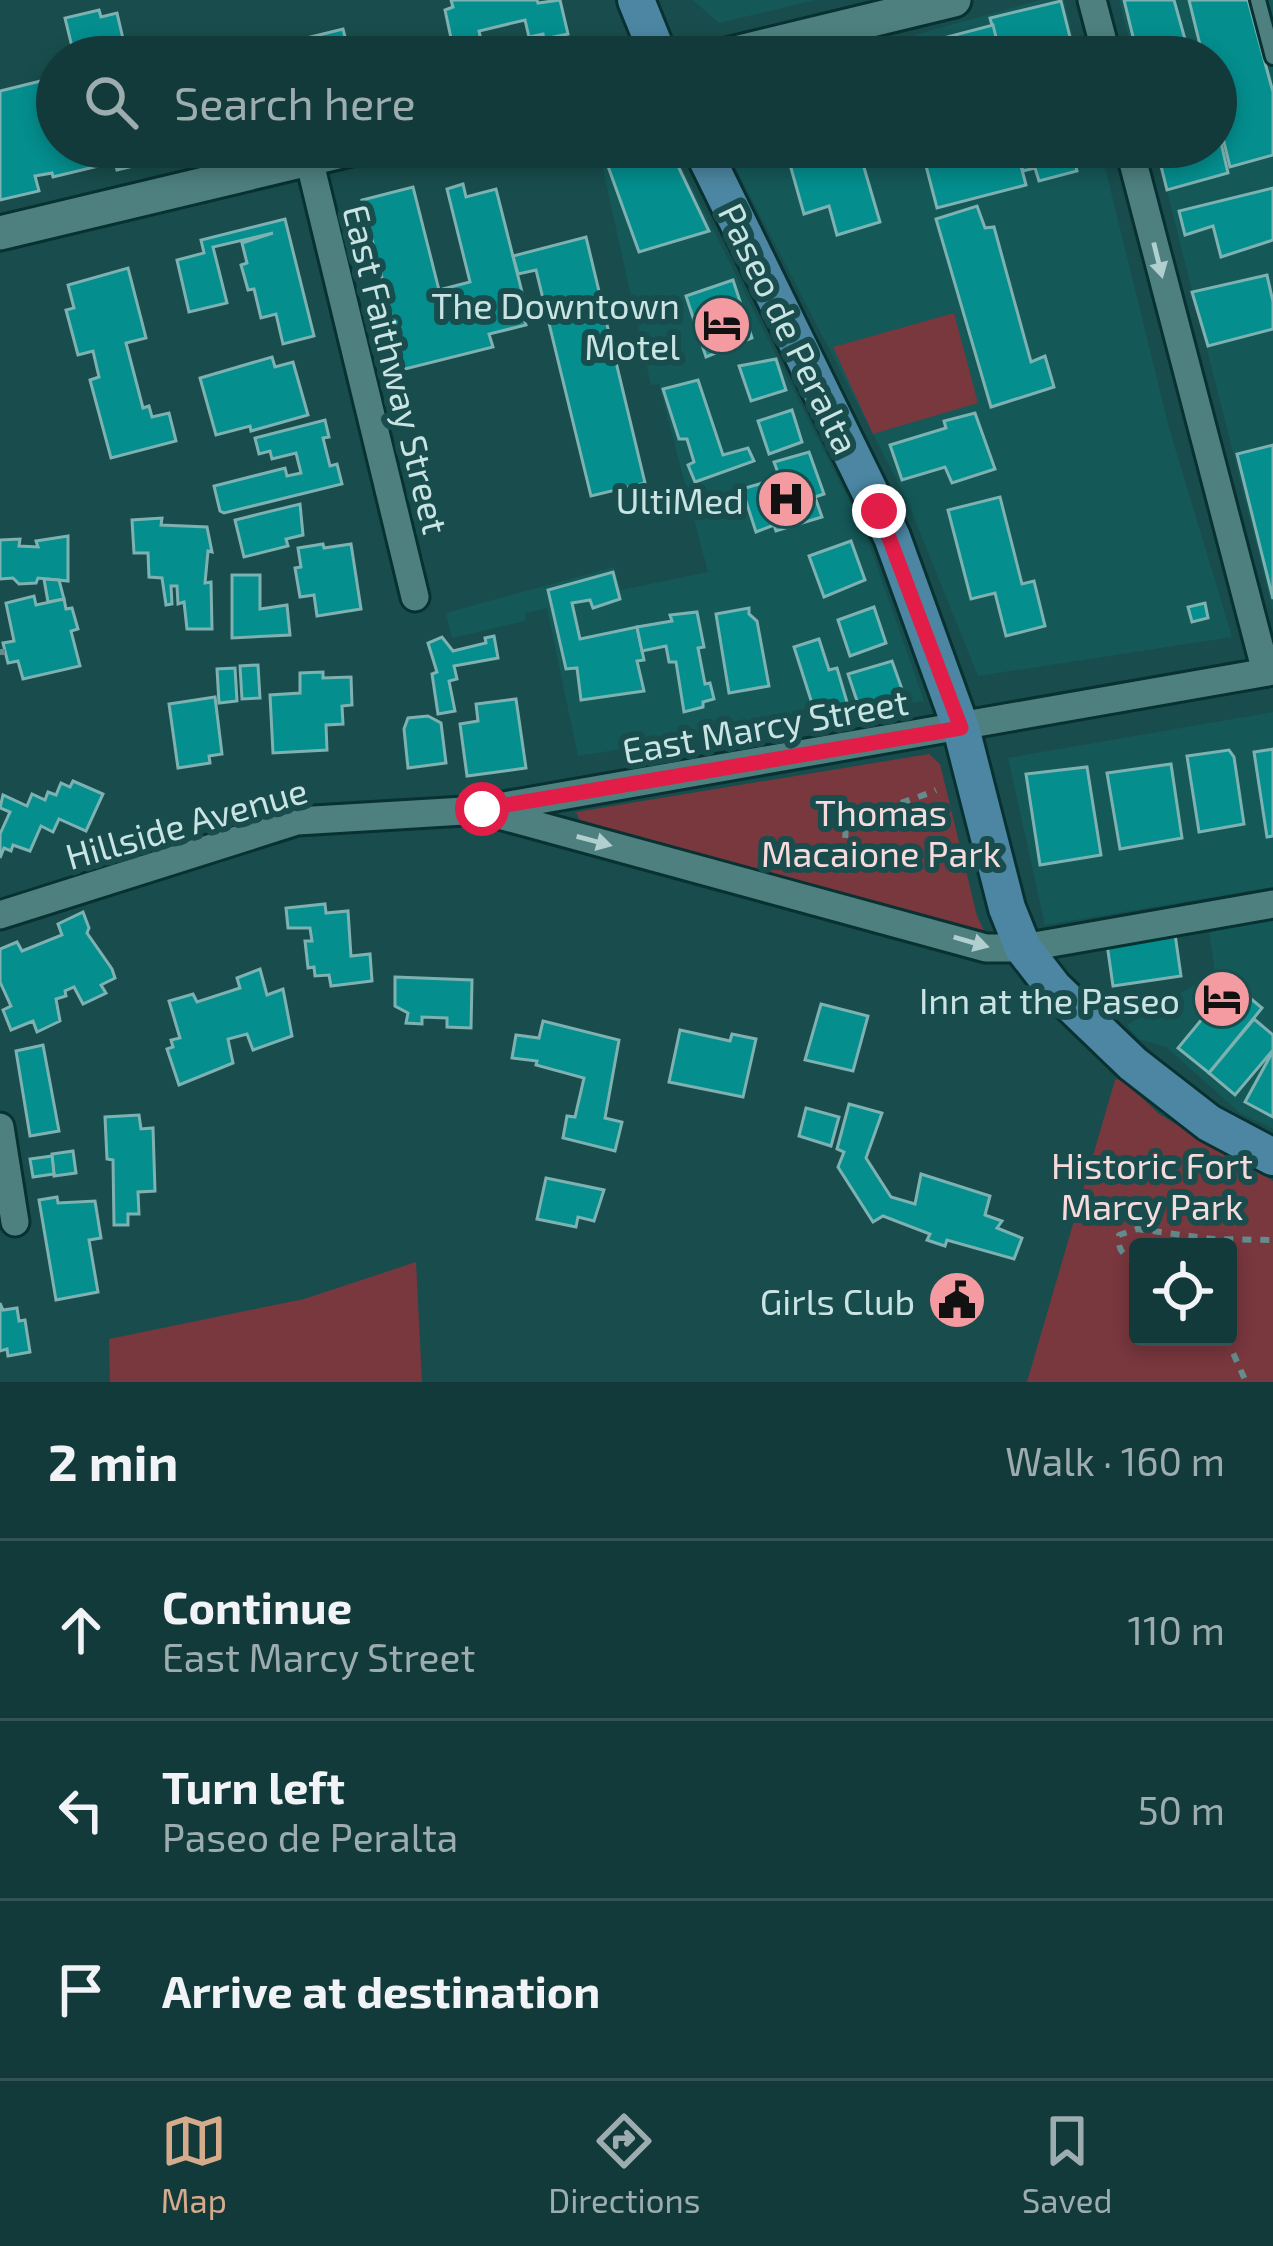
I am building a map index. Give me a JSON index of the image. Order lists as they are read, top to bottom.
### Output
{
  "streets": {
    "main road": ["Paseo de Peralta"],
    "street": ["East Faithway Street", "East Marcy Street", "Hillside Avenue"]
  },
  "crossings": [
    ["Paseo de Peralta", "East Marcy Street"],
    ["Paseo de Peralta", "Hillside Avenue"],
    ["East Marcy Street", "Hillside Avenue"]
  ],
  "one_way": ["Hillside Avenue"],
  "parks": ["Thomas Macaione Park", "Historic Fort Marcy Park"],
  "places": {
    "hotel": ["The Downtown Motel", "Inn at the Paseo"],
    "hospital": ["UltiMed"],
    "public building": ["Girls Club"]
  },
  "page": {
    "search": "Search here",
    "heading": ["2 min", "Walk · 160 m"],
    "list": [
      ["Continue", "East Marcy Street", "110 m"],
      ["Turn left", "Paseo de Peralta", "50 m"],
      "Arrive at destination"
    ],
    "nav": ["Map", "Directions", "Saved"]
  }
}
